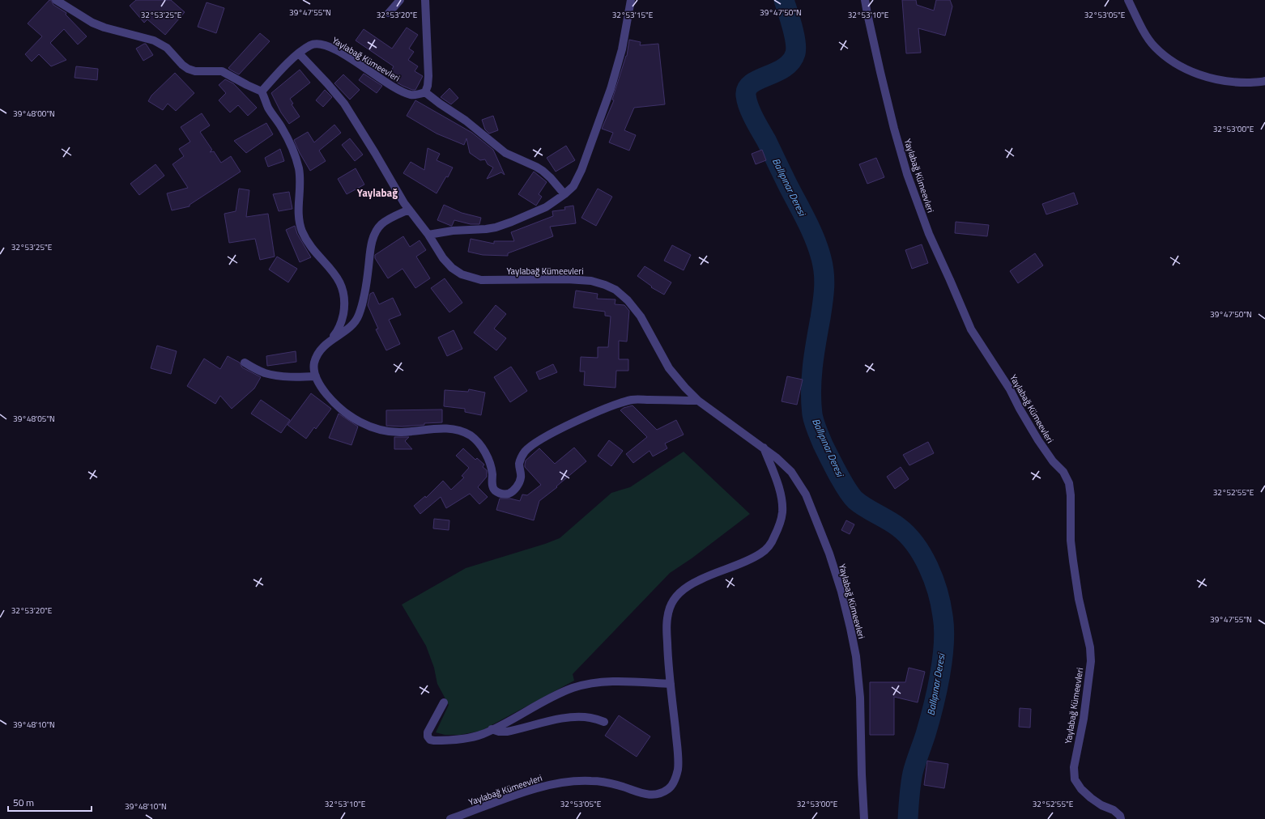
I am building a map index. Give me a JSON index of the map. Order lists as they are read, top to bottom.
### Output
{
  "streets": {
    "street": ["Yaylabağ Kümeevleri"]
  },
  "districts": ["Yaylabağ"],
  "water": ["Ballıpınar Deresi"],
  "scale_bar": "50 m",
  "coordinates": [
    "39°47'55\"N",
    "39°47'50\"N",
    "32°53'25\"E",
    "32°53'20\"E",
    "32°53'15\"E",
    "32°53'10\"E",
    "32°53'05\"E",
    "39°48'00\"N",
    "32°53'00\"E",
    "39°48'05\"N",
    "32°52'55\"E",
    "39°48'10\"N"
  ]
}
